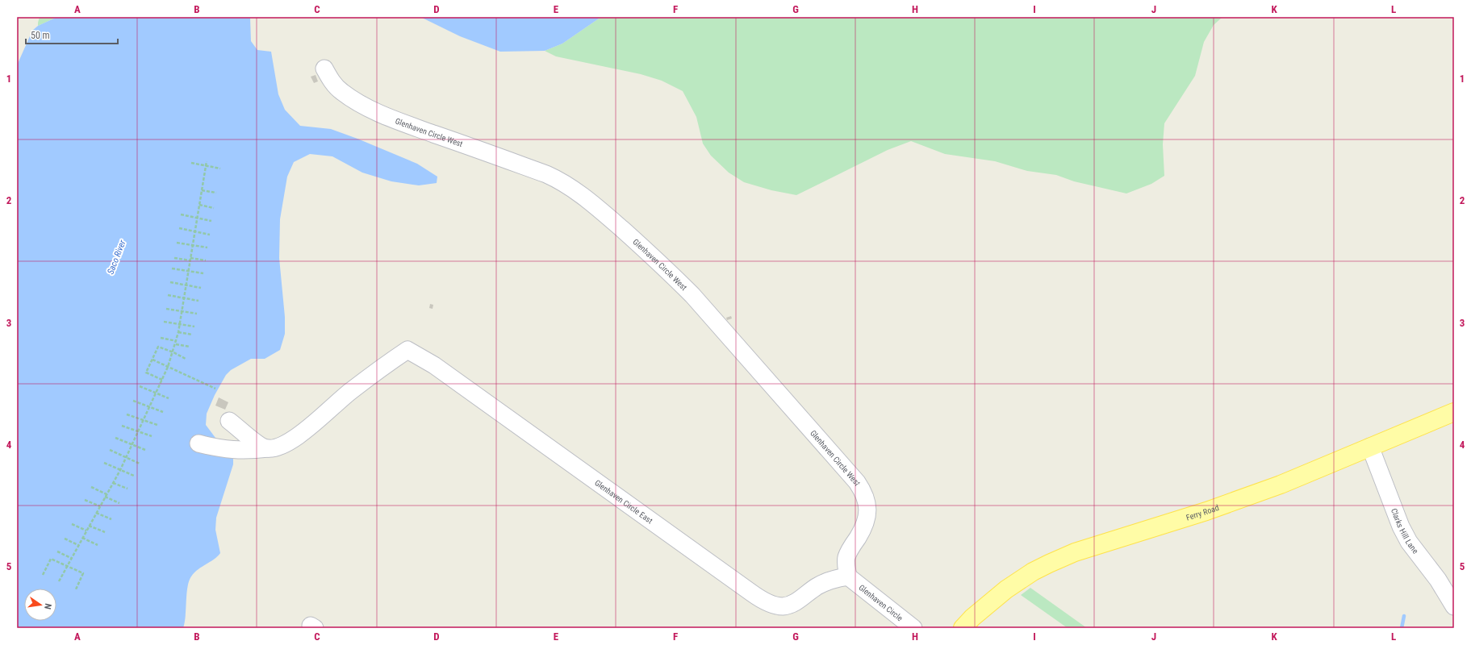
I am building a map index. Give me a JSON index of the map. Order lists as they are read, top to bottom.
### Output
{
  "streets": {
    "main road": ["Ferry Road"],
    "street": [
      "Glenhaven Circle West",
      "Glenhaven Circle East",
      "Clarks Hill Lane",
      "Glenhaven Circle"
    ]
  },
  "crossings": [
    ["Glenhaven Circle West", "Glenhaven Circle East"],
    ["Glenhaven Circle West", "Glenhaven Circle"],
    ["Glenhaven Circle East", "Glenhaven Circle"],
    ["Ferry Road", "Clarks Hill Lane"]
  ],
  "water": ["Saco River"],
  "scale_bar": "50 m",
  "north": "right",
  "grid": {
    "columns": [
      "A",
      "B",
      "C",
      "D",
      "E",
      "F",
      "G",
      "H",
      "I",
      "J",
      "K",
      "L"
    ],
    "rows": [
      "1",
      "2",
      "3",
      "4",
      "5"
    ]
  }
}
